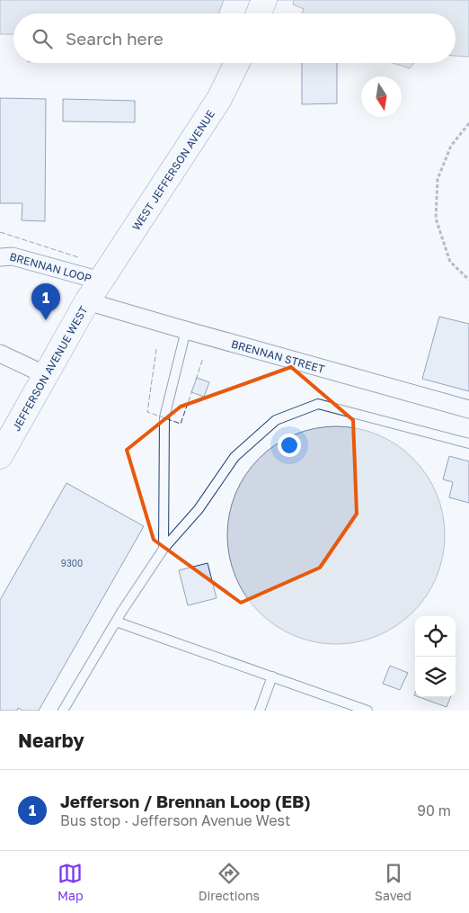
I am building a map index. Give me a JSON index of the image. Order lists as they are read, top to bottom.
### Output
{
  "streets": {
    "main road": ["WEST JEFFERSON AVENUE", "JEFFERSON AVENUE WEST"],
    "street": ["BRENNAN LOOP", "BRENNAN STREET"]
  },
  "crossings": [
    ["WEST JEFFERSON AVENUE", "BRENNAN LOOP"],
    ["WEST JEFFERSON AVENUE", "JEFFERSON AVENUE WEST"],
    ["BRENNAN LOOP", "JEFFERSON AVENUE WEST"],
    ["BRENNAN STREET", "JEFFERSON AVENUE WEST"]
  ],
  "house_numbers": ["9300"],
  "north": "bottom",
  "page": {
    "search": "Search here",
    "pins": "1",
    "heading": "Nearby",
    "list": [
      {
        "mark": "1",
        "name": "Jefferson / Brennan Loop (EB)",
        "note": "Bus stop · Jefferson Avenue West",
        "value": "90 m"
      }
    ],
    "nav": ["Map", "Directions", "Saved"]
  }
}
